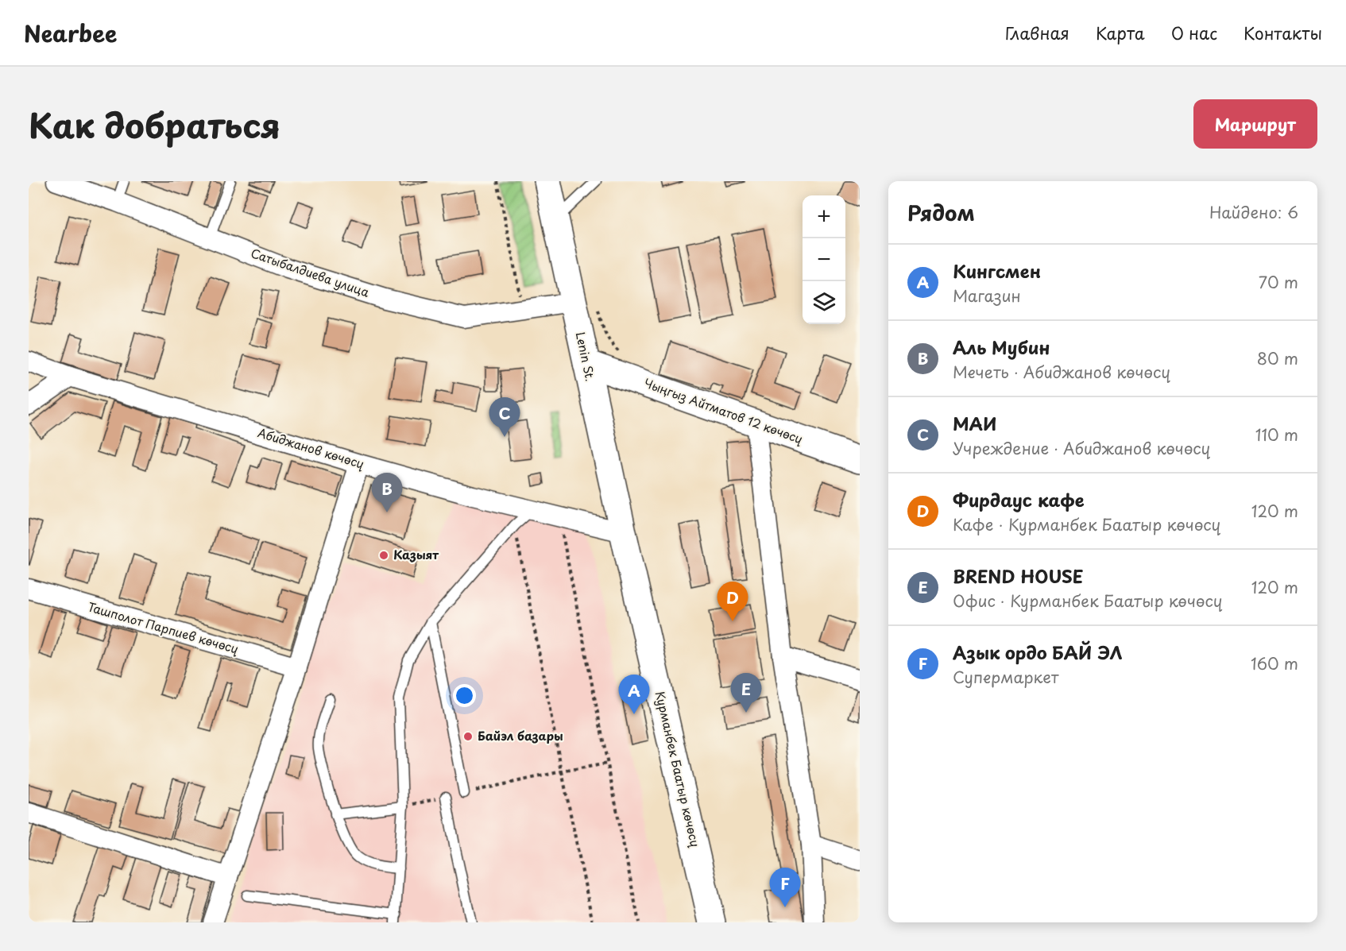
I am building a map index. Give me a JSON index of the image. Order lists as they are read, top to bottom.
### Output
{
  "streets": {
    "main road": ["Lenin St.", "Чыңгыз Айтматов 12 көчөсү", "Курманбек Баатыр көчөсү"],
    "street": ["Сатыбалдиева улица", "Абиджанов көчөсү", "Ташполот Парпиев көчөсү"]
  },
  "crossings": [
    ["Сатыбалдиева улица", "Lenin St."],
    ["Lenin St.", "Чыңгыз Айтматов 12 көчөсү"],
    ["Lenin St.", "Абиджанов көчөсү"],
    ["Lenin St.", "Курманбек Баатыр көчөсү"],
    ["Абиджанов көчөсү", "Курманбек Баатыр көчөсү"]
  ],
  "places": ["Казыят", "Байэл базары"],
  "page": {
    "header": "Nearbee",
    "nav": [
      "Главная",
      "Карта",
      "О нас",
      "Контакты"
    ],
    "title": "Как добраться",
    "buttons": "Маршрут",
    "heading": ["Рядом", "Найдено: 6"],
    "map_buttons": ["+", "−"],
    "list": [
      {
        "mark": "A",
        "name": "Кингсмен",
        "note": "Магазин",
        "value": "70 m"
      },
      {
        "mark": "B",
        "name": "Аль Мубин",
        "note": "Мечеть · Абиджанов көчөсү",
        "value": "80 m"
      },
      {
        "mark": "C",
        "name": "МАИ",
        "note": "Учреждение · Абиджанов көчөсү",
        "value": "110 m"
      },
      {
        "mark": "D",
        "name": "Фирдаус кафе",
        "note": "Кафе · Курманбек Баатыр көчөсү",
        "value": "120 m"
      },
      {
        "mark": "E",
        "name": "BREND HOUSE",
        "note": "Офис · Курманбек Баатыр көчөсү",
        "value": "120 m"
      },
      {
        "mark": "F",
        "name": "Азык ордо БАЙ ЭЛ",
        "note": "Супермаркет",
        "value": "160 m"
      }
    ],
    "pins": [
      "C",
      "B",
      "D",
      "E",
      "A",
      "F"
    ]
  }
}
